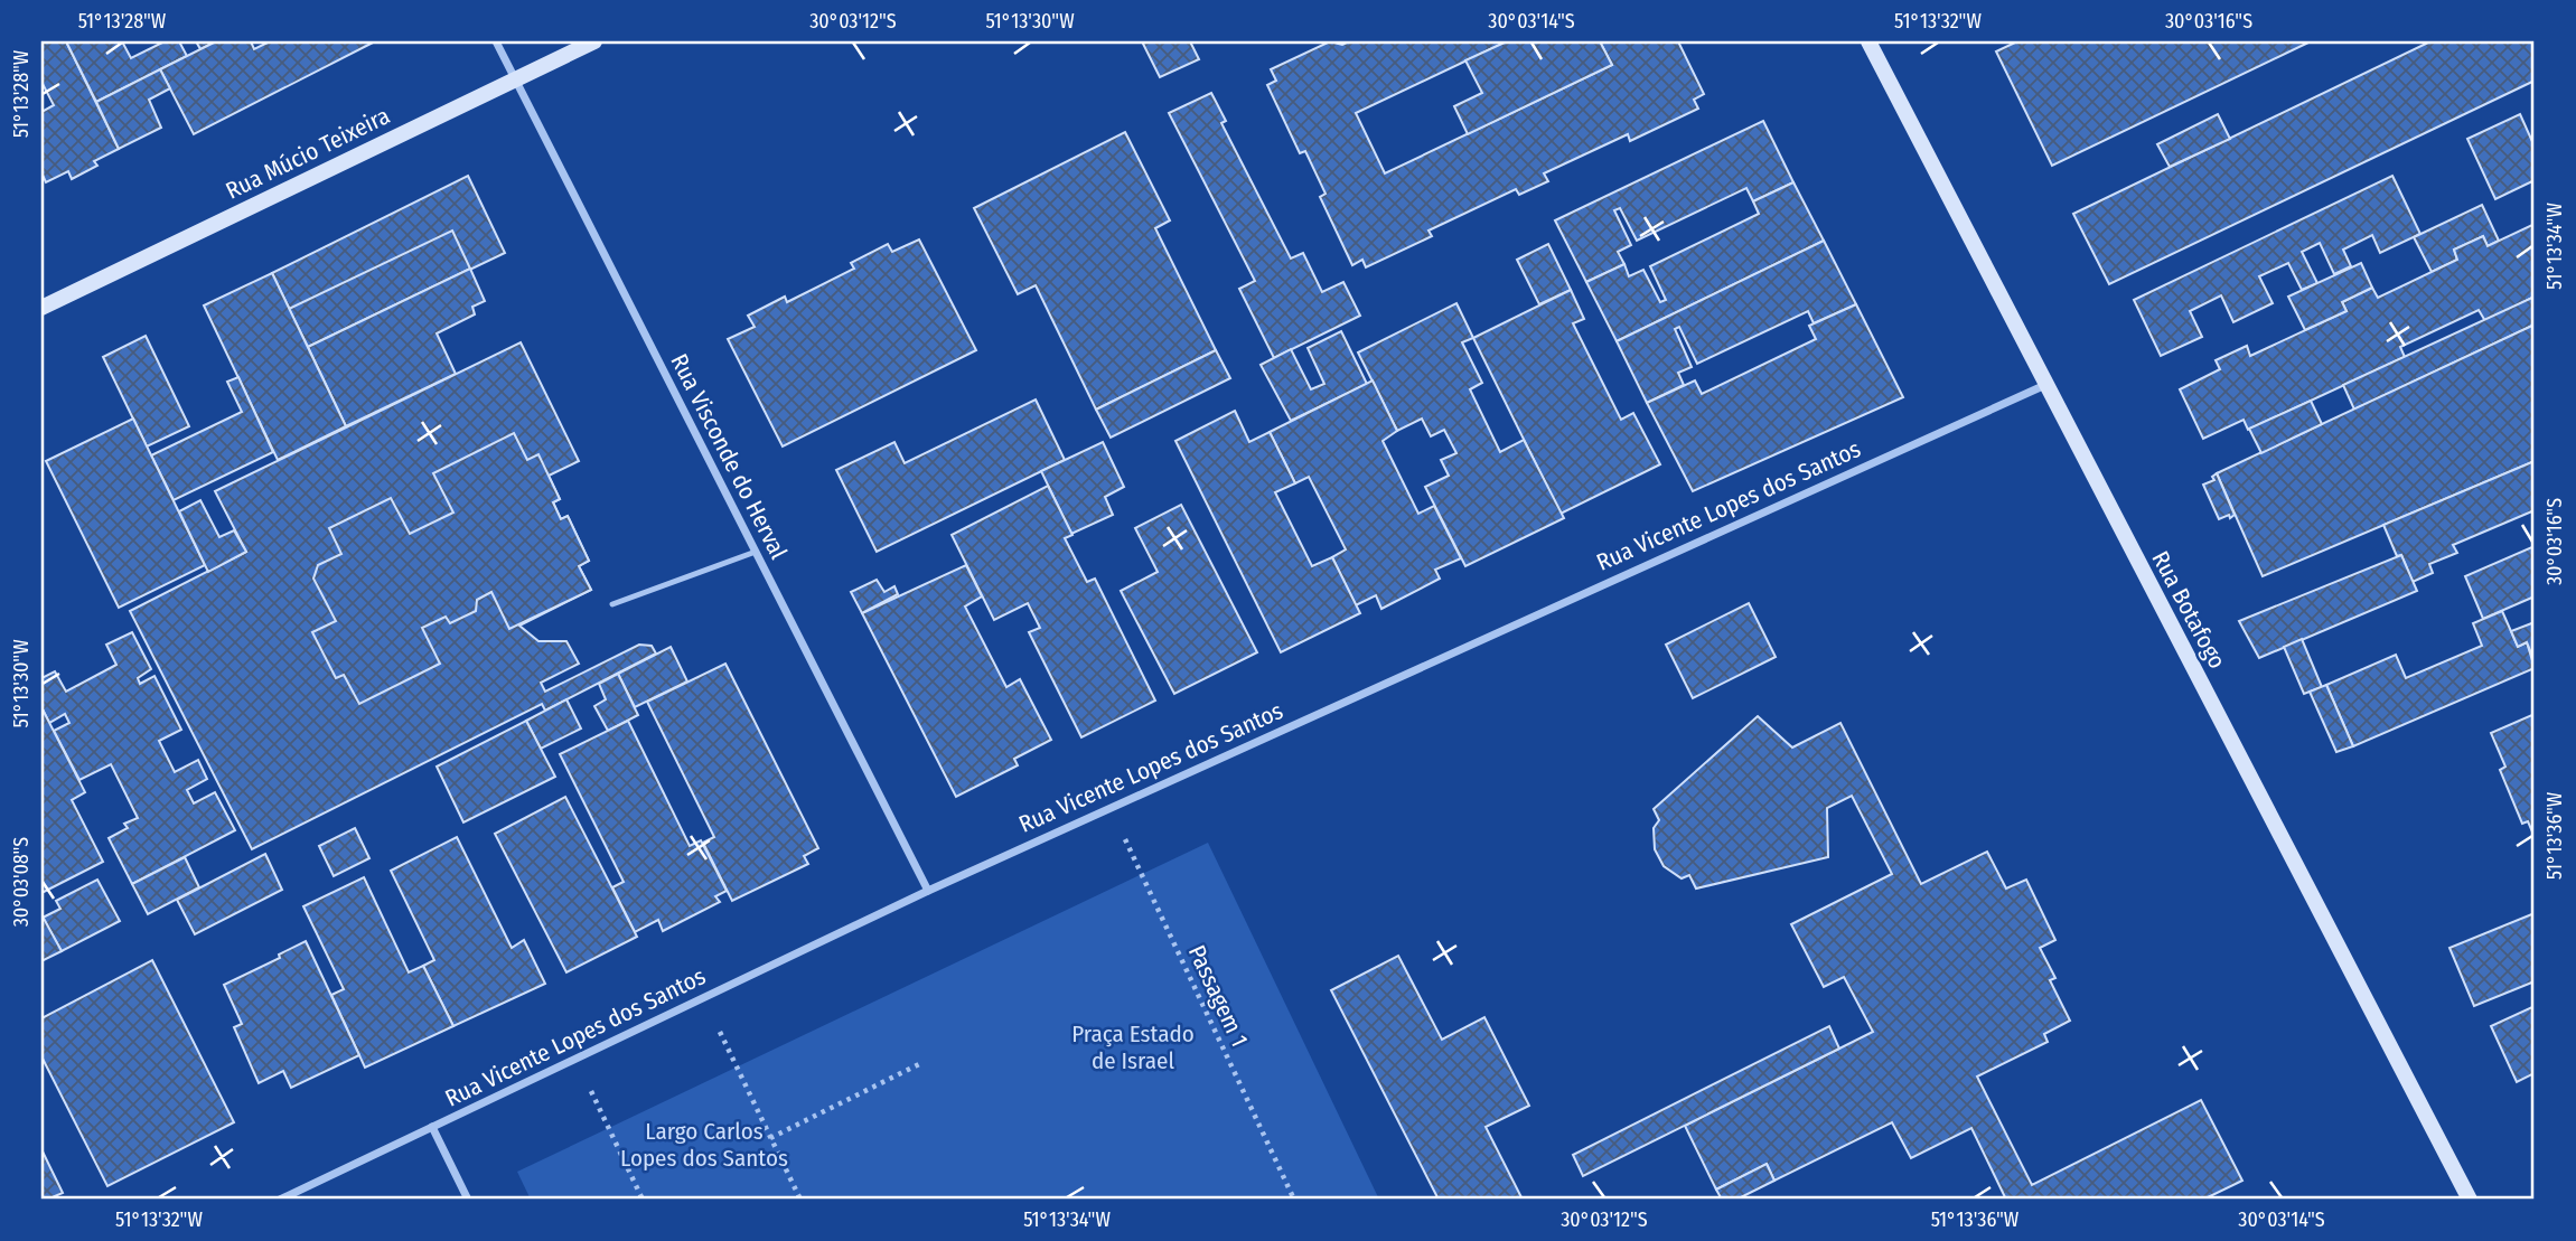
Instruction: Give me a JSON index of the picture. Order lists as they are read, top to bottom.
{
  "streets": {
    "street": [
      "Rua Múcio Teixeira",
      "Rua Visconde do Herval",
      "Rua Vicente Lopes dos Santos",
      "Rua Botafogo"
    ],
    "path": ["Passagem 1"]
  },
  "crossings": [
    ["Rua Múcio Teixeira", "Rua Visconde do Herval"],
    ["Rua Visconde do Herval", "Rua Vicente Lopes dos Santos"],
    ["Rua Vicente Lopes dos Santos", "Rua Botafogo"],
    ["Rua Vicente Lopes dos Santos", "Passagem 1"]
  ],
  "parks": ["Praça Estado de Israel", "Largo Carlos Lopes dos Santos"],
  "coordinates": [
    "51°13'28\"W",
    "30°03'12\"S",
    "51°13'30\"W",
    "30°03'14\"S",
    "51°13'32\"W",
    "30°03'16\"S",
    "51°13'34\"W",
    "51°13'36\"W",
    "30°03'08\"S"
  ]
}
